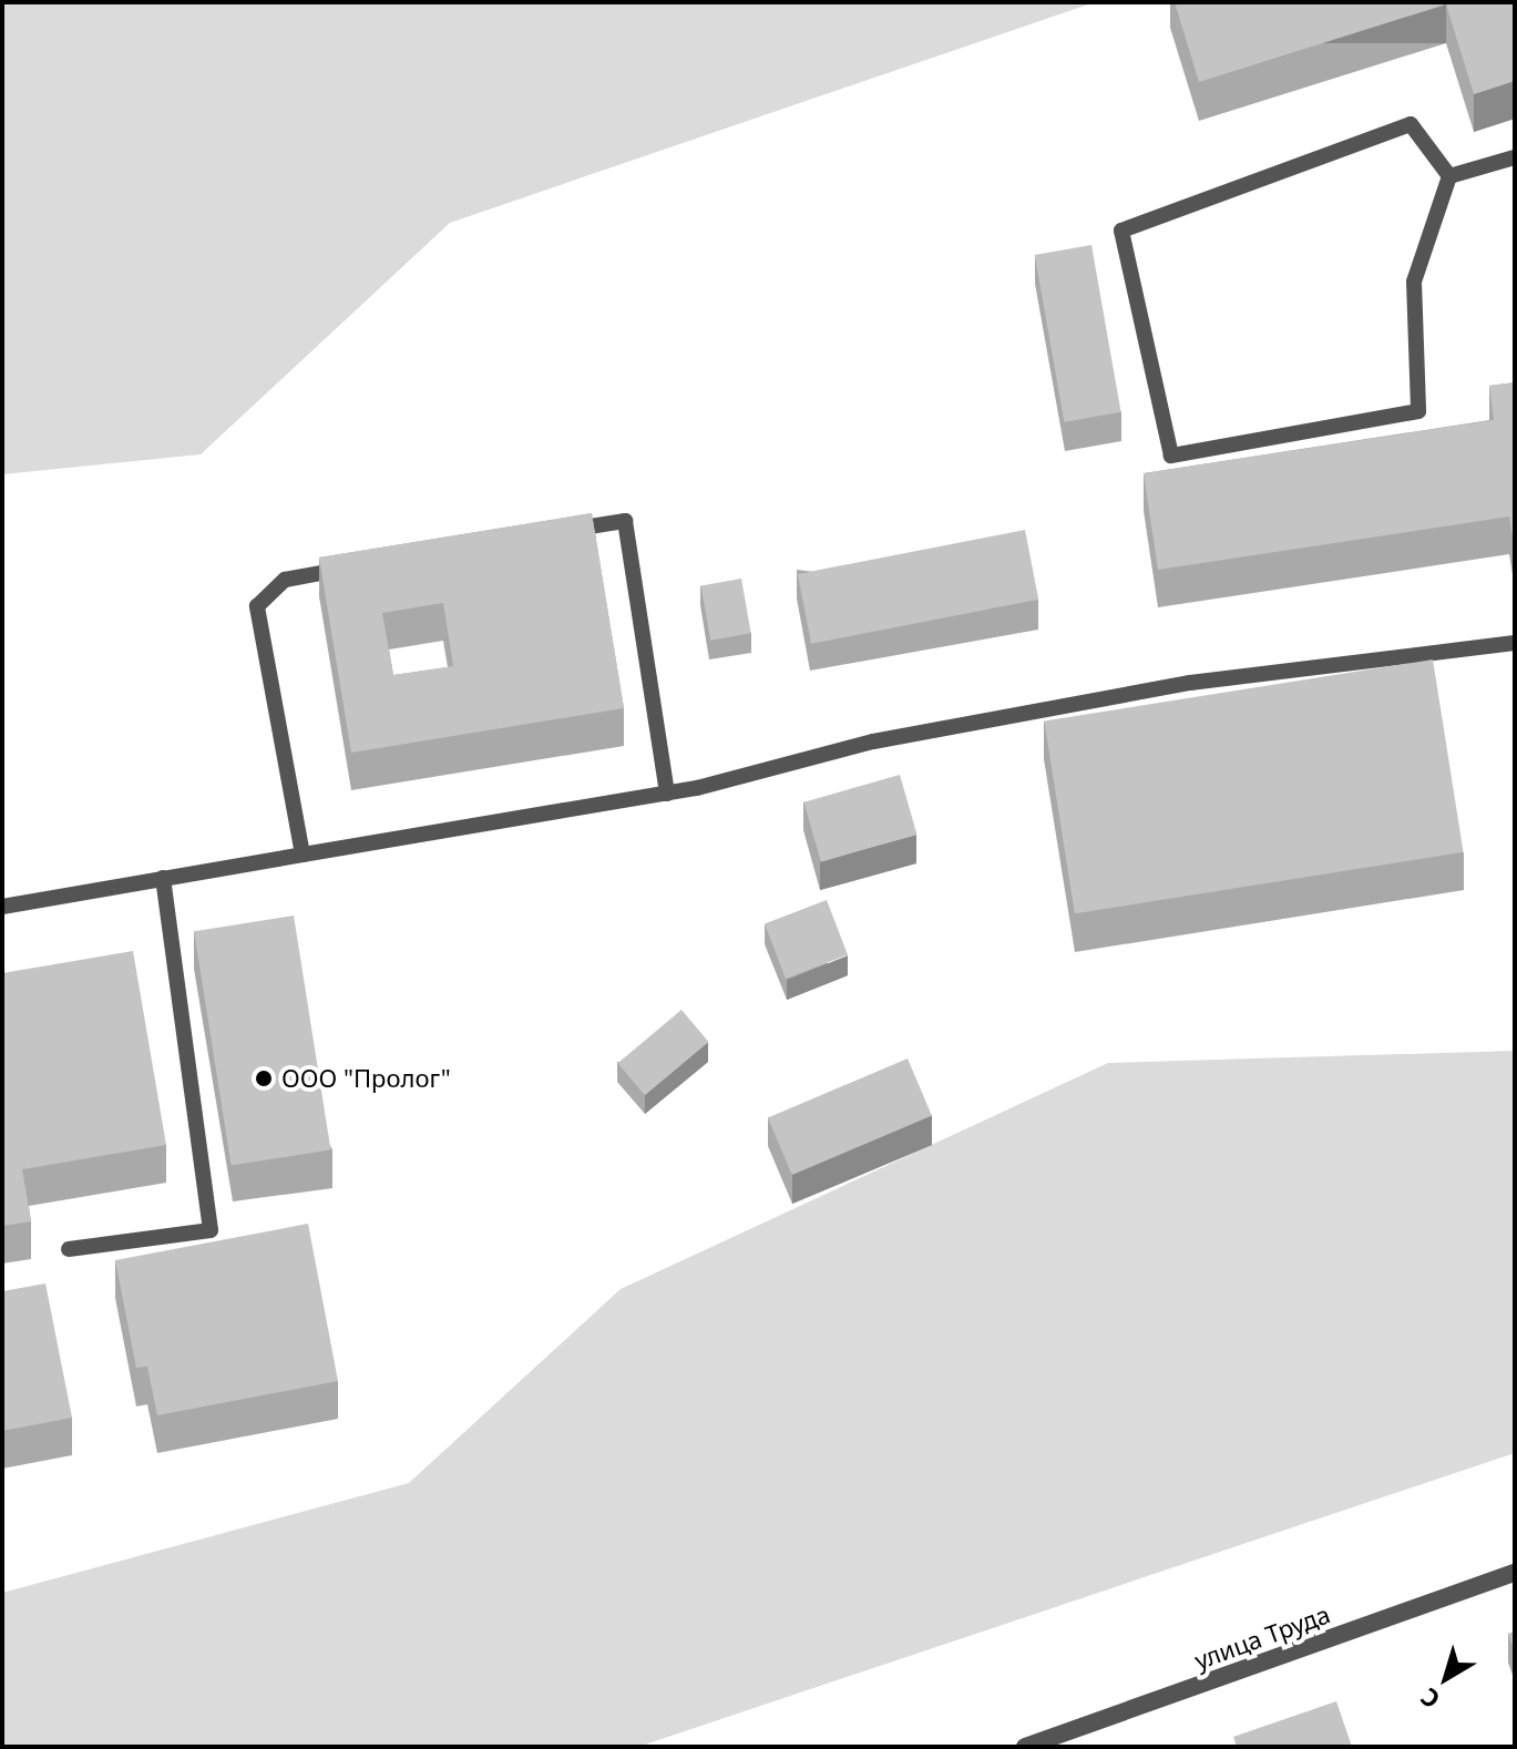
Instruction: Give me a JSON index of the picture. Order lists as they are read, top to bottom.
{
  "streets": {
    "street": ["улица Труда"]
  },
  "places": ["ООО \"Пролог\""],
  "north": "bottom left"
}
